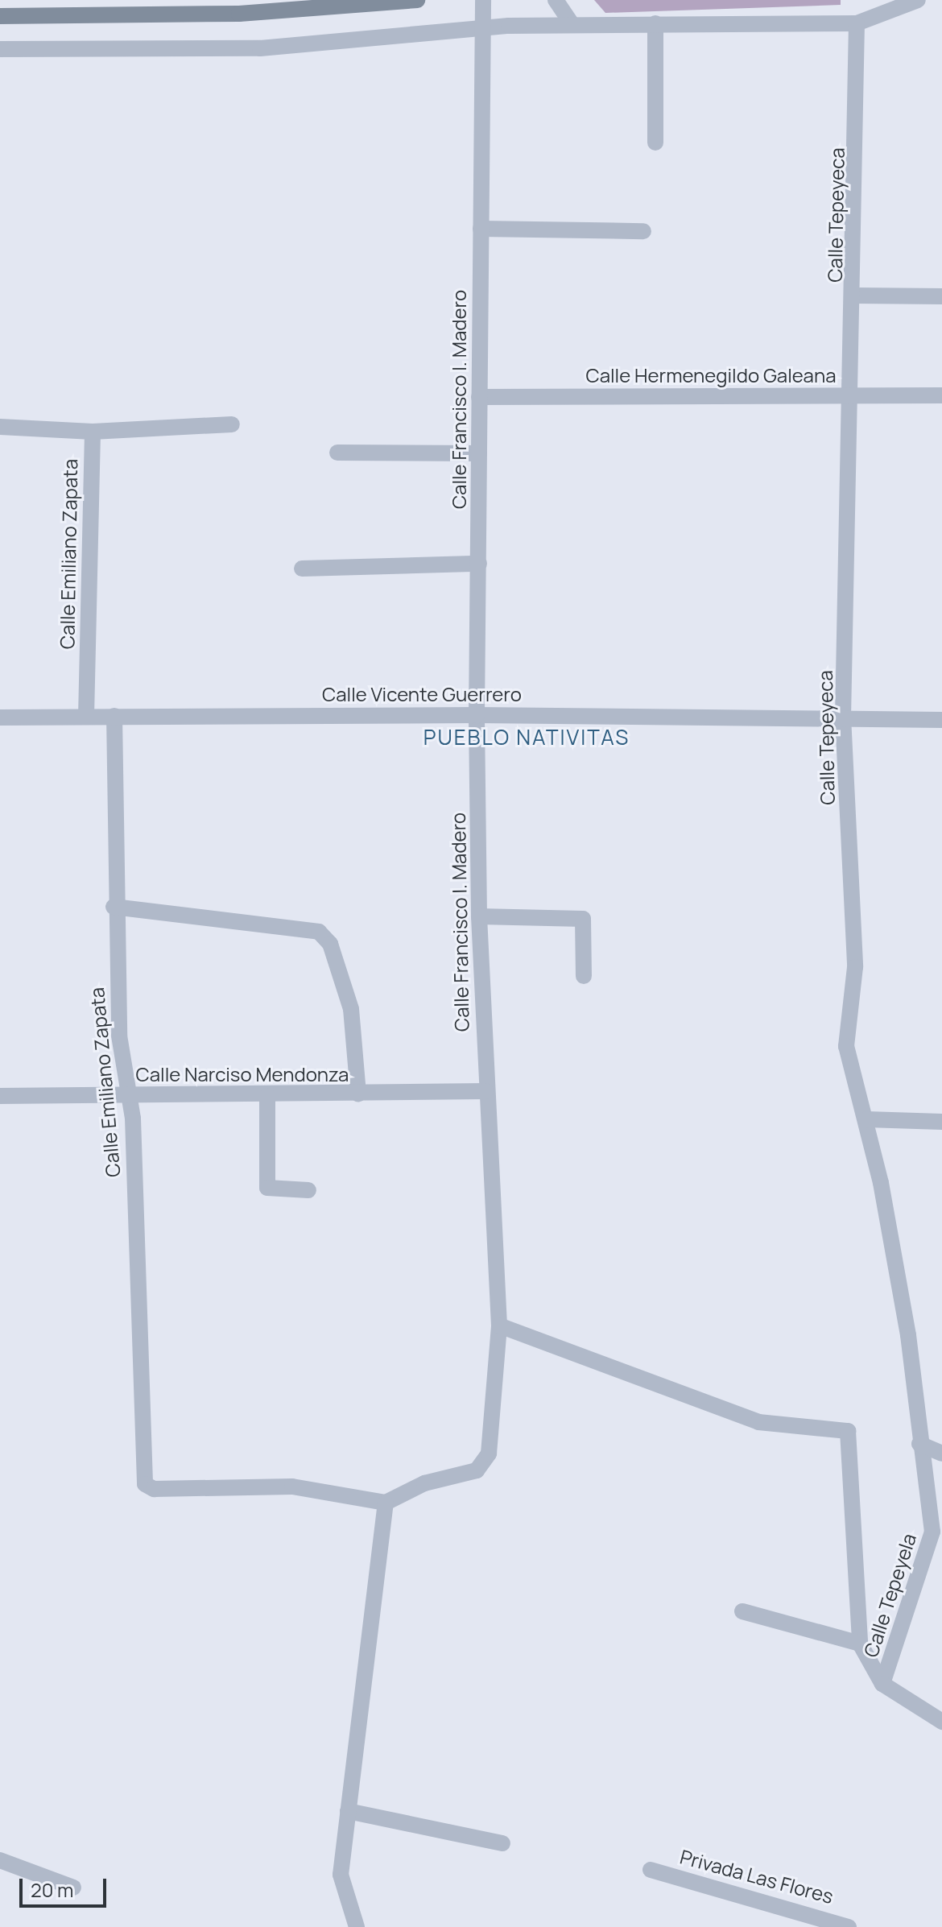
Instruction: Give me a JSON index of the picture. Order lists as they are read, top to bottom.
{
  "streets": {
    "street": [
      "Calle Tepeyeca",
      "Calle Hermenegildo Galeana",
      "Calle Francisco I. Madero",
      "Calle Emiliano Zapata",
      "Calle Vicente Guerrero",
      "Calle Narciso Mendonza",
      "Calle Tepeyela",
      "Privada Las Flores"
    ]
  },
  "crossings": [
    ["Calle Tepeyeca", "Calle Hermenegildo Galeana"],
    ["Calle Tepeyeca", "Calle Vicente Guerrero"],
    ["Calle Tepeyeca", "Calle Tepeyela"],
    ["Calle Hermenegildo Galeana", "Calle Francisco I. Madero"],
    ["Calle Francisco I. Madero", "Calle Emiliano Zapata"],
    ["Calle Francisco I. Madero", "Calle Vicente Guerrero"],
    ["Calle Francisco I. Madero", "Calle Narciso Mendonza"],
    ["Calle Emiliano Zapata", "Calle Vicente Guerrero"],
    ["Calle Emiliano Zapata", "Calle Narciso Mendonza"]
  ],
  "districts": ["PUEBLO NATIVITAS"],
  "scale_bar": "20 m"
}
